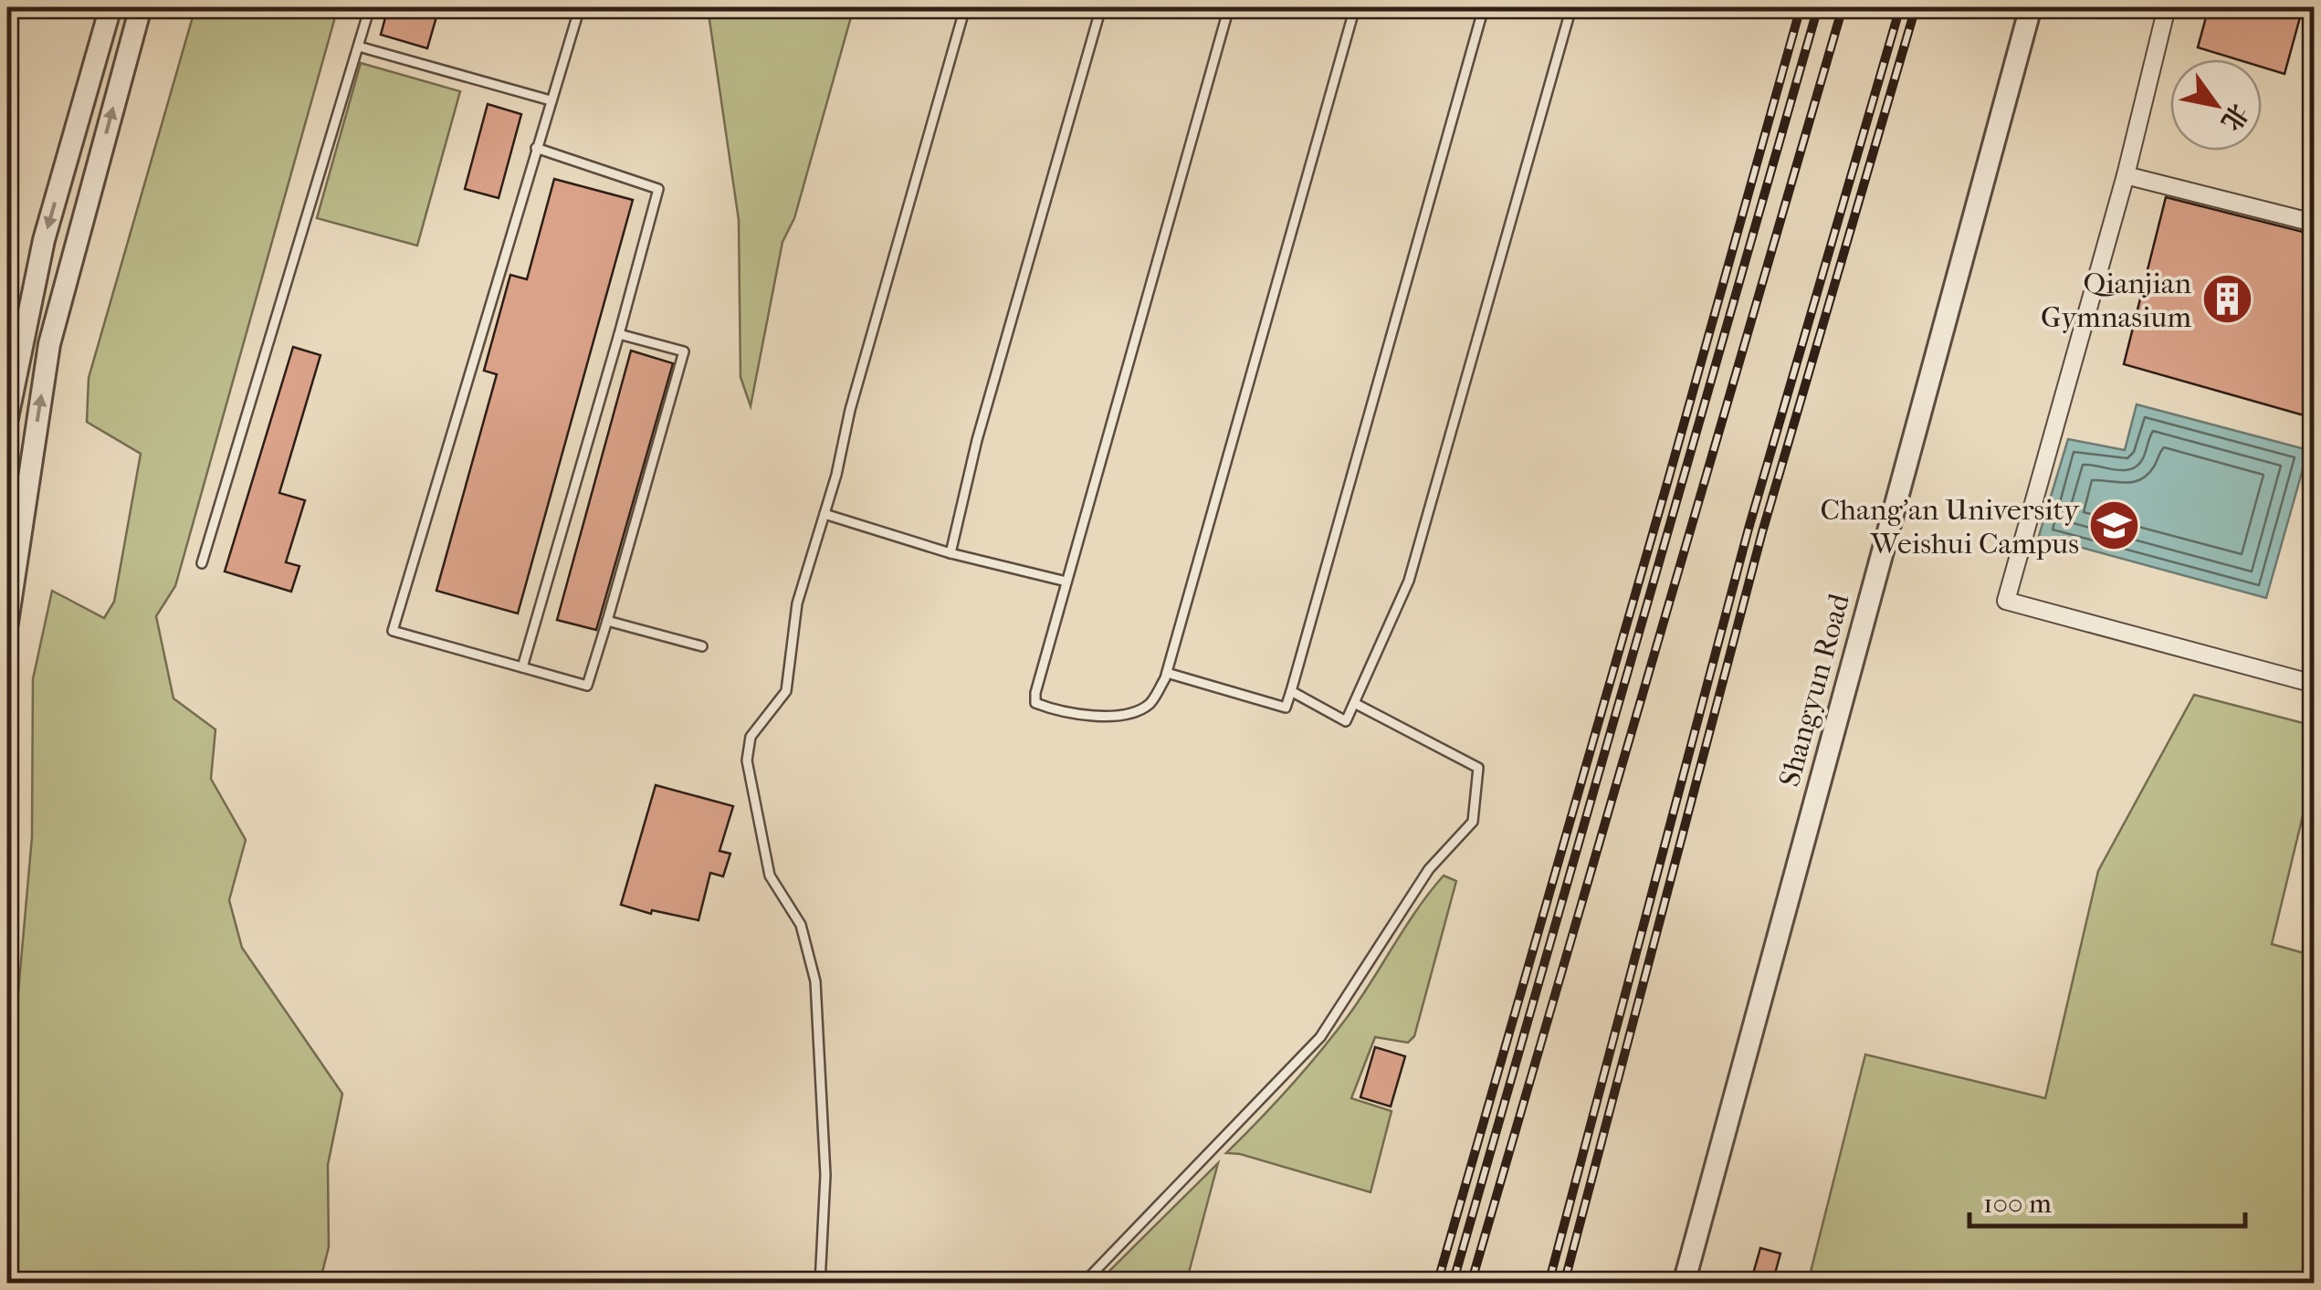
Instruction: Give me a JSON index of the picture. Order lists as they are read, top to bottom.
{
  "streets": {
    "street": ["Shangyun Road"]
  },
  "places": {
    "building": ["Qianjian Gymnasium"],
    "school or university": ["Chang'an University Weishui Campus"]
  },
  "scale_bar": "100 m",
  "north": "bottom right"
}
